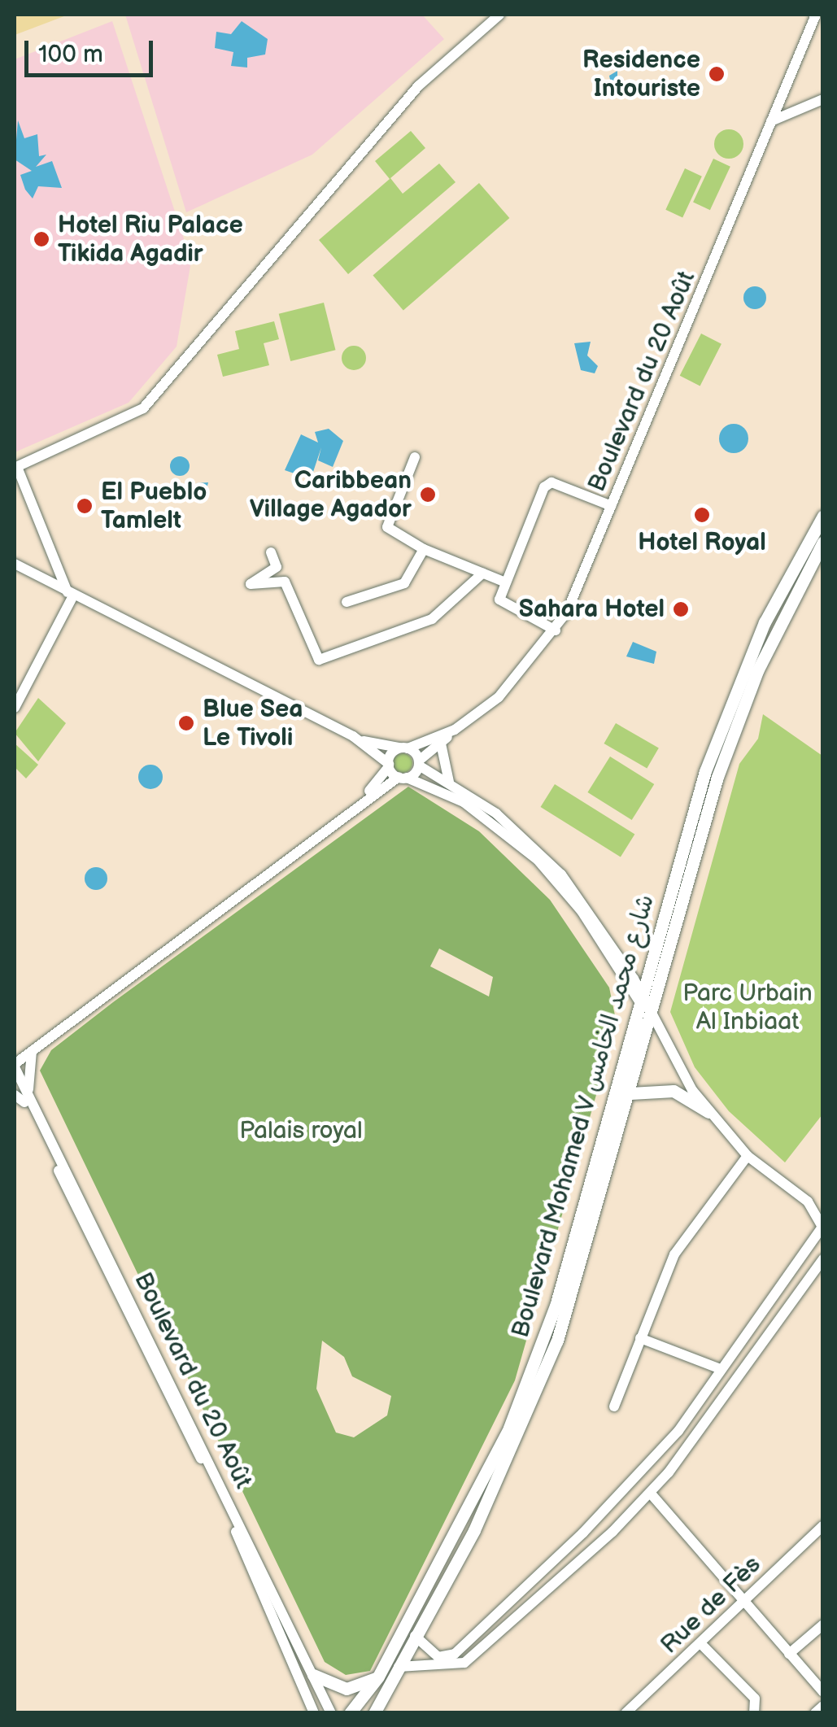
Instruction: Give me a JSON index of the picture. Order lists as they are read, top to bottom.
{
  "streets": {
    "main road": ["Boulevard Mohamed V شارع محمد الخامس"],
    "street": ["Boulevard du 20 Août", "Rue de Fès"]
  },
  "parks": ["Parc Urbain Al Inbiaat", "Palais royal"],
  "places": [
    "Residence Intouriste",
    "Hotel Riu Palace Tikida Agadir",
    "Caribbean Village Agador",
    "El Pueblo Tamlelt",
    "Hotel Royal",
    "Sahara Hotel",
    "Blue Sea Le Tivoli"
  ],
  "scale_bar": "100 m"
}
